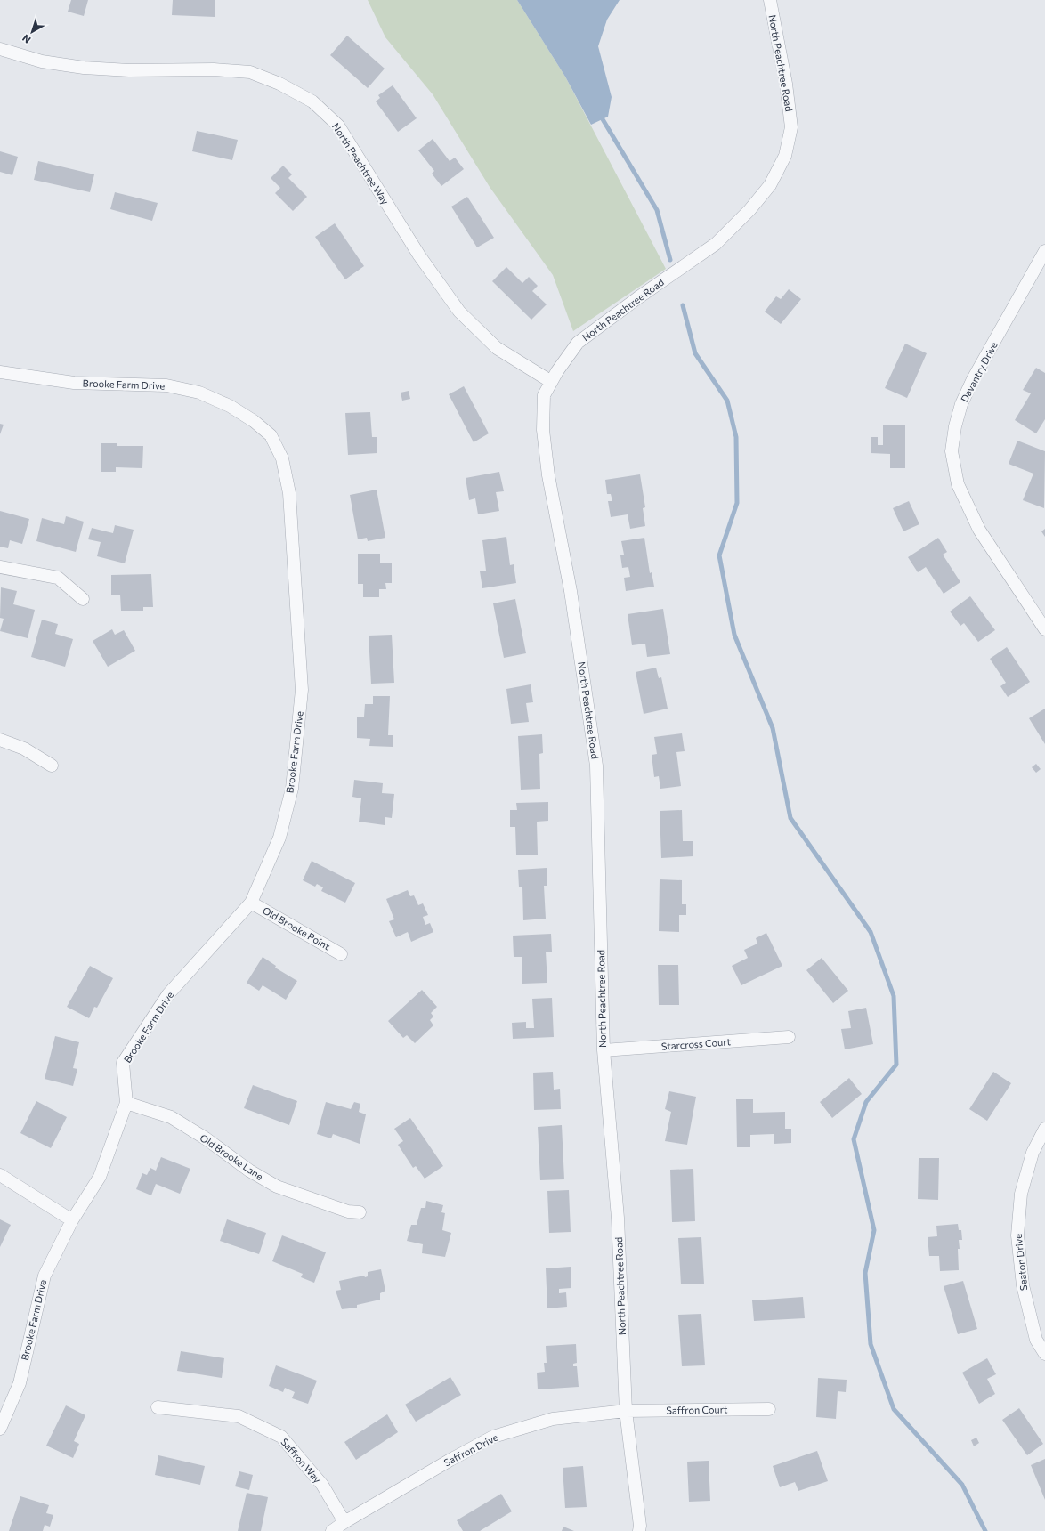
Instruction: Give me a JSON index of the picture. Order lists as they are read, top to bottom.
{
  "streets": {
    "street": [
      "North Peachtree Road",
      "North Peachtree Way",
      "Davantry Drive",
      "Brooke Farm Drive",
      "Old Brooke Point",
      "Starcross Court",
      "Old Brooke Lane",
      "Seaton Drive",
      "Saffron Court",
      "Saffron Drive",
      "Saffron Way"
    ]
  },
  "crossings": [
    ["North Peachtree Road", "North Peachtree Way"],
    ["North Peachtree Road", "Starcross Court"],
    ["North Peachtree Road", "Saffron Court"],
    ["North Peachtree Road", "Saffron Drive"],
    ["Brooke Farm Drive", "Old Brooke Point"],
    ["Brooke Farm Drive", "Old Brooke Lane"],
    ["Saffron Court", "Saffron Drive"],
    ["Saffron Drive", "Saffron Way"]
  ],
  "north": "bottom left"
}
